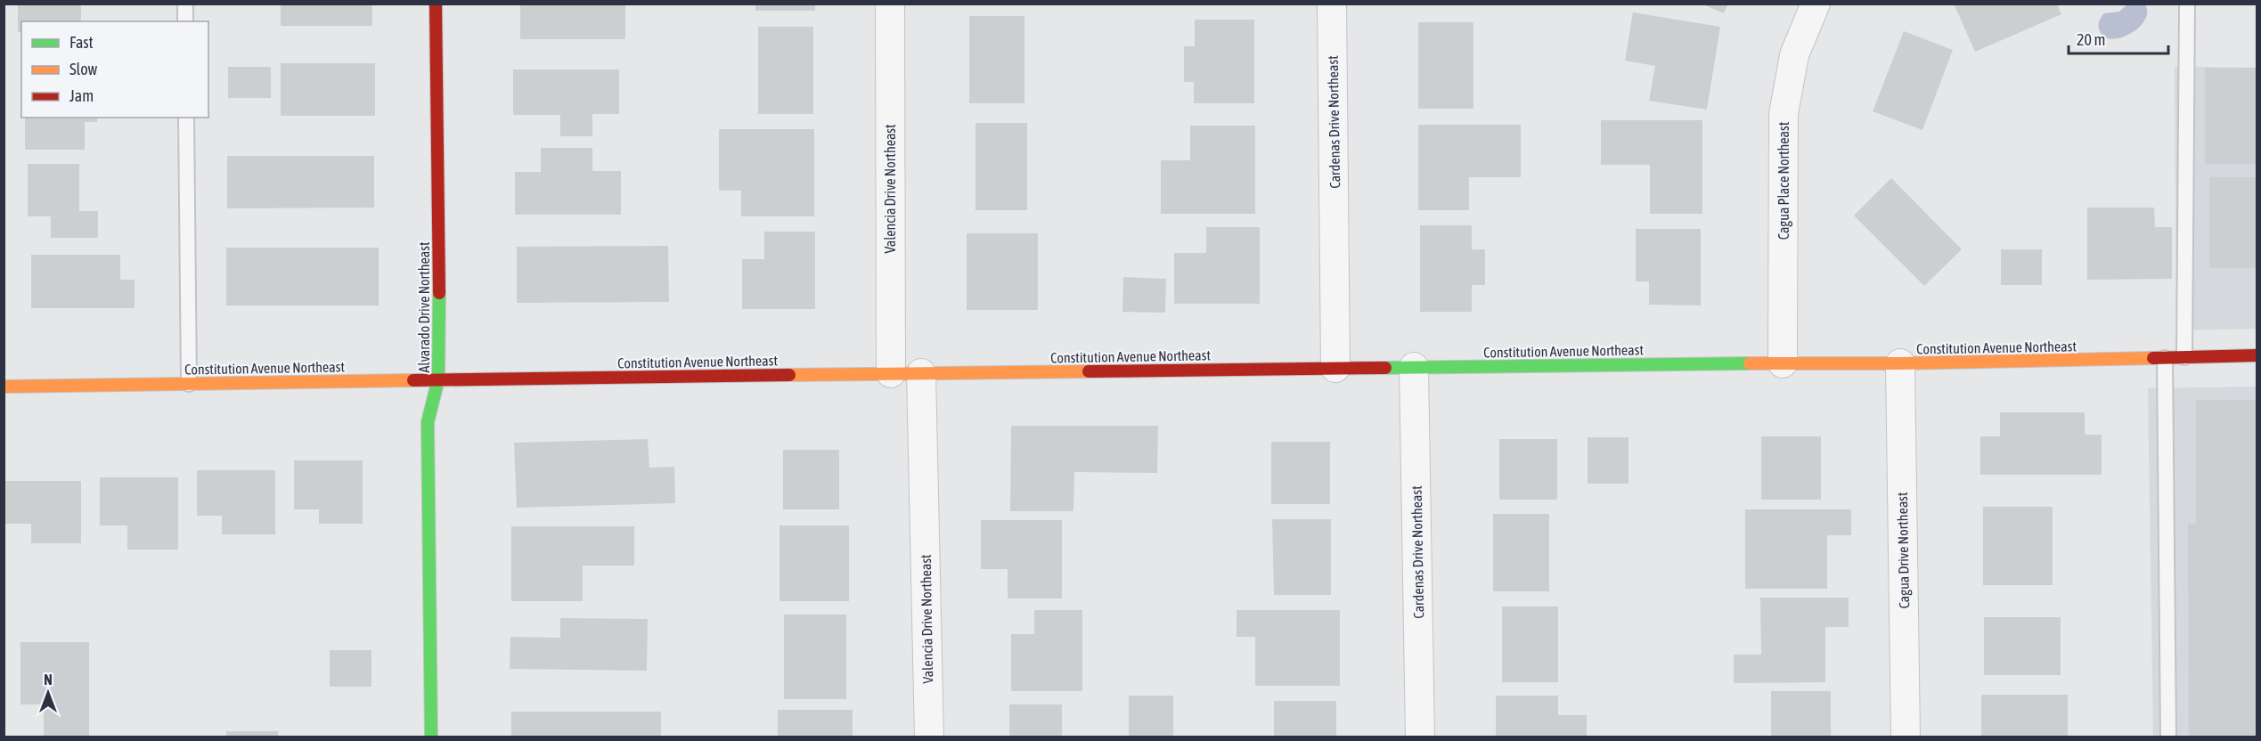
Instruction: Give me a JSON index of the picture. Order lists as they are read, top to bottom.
{
  "streets": {
    "street": [
      "Cardenas Drive Northeast",
      "Cagua Place Northeast",
      "Valencia Drive Northeast",
      "Alvarado Drive Northeast",
      "Constitution Avenue Northeast",
      "Cagua Drive Northeast"
    ]
  },
  "crossings": [
    ["Cardenas Drive Northeast", "Constitution Avenue Northeast"],
    ["Cagua Place Northeast", "Constitution Avenue Northeast"],
    ["Valencia Drive Northeast", "Constitution Avenue Northeast"],
    ["Alvarado Drive Northeast", "Constitution Avenue Northeast"],
    ["Constitution Avenue Northeast", "Cagua Drive Northeast"]
  ],
  "legend": ["Fast", "Slow", "Jam"],
  "scale_bar": "20 m",
  "north": "top"
}
